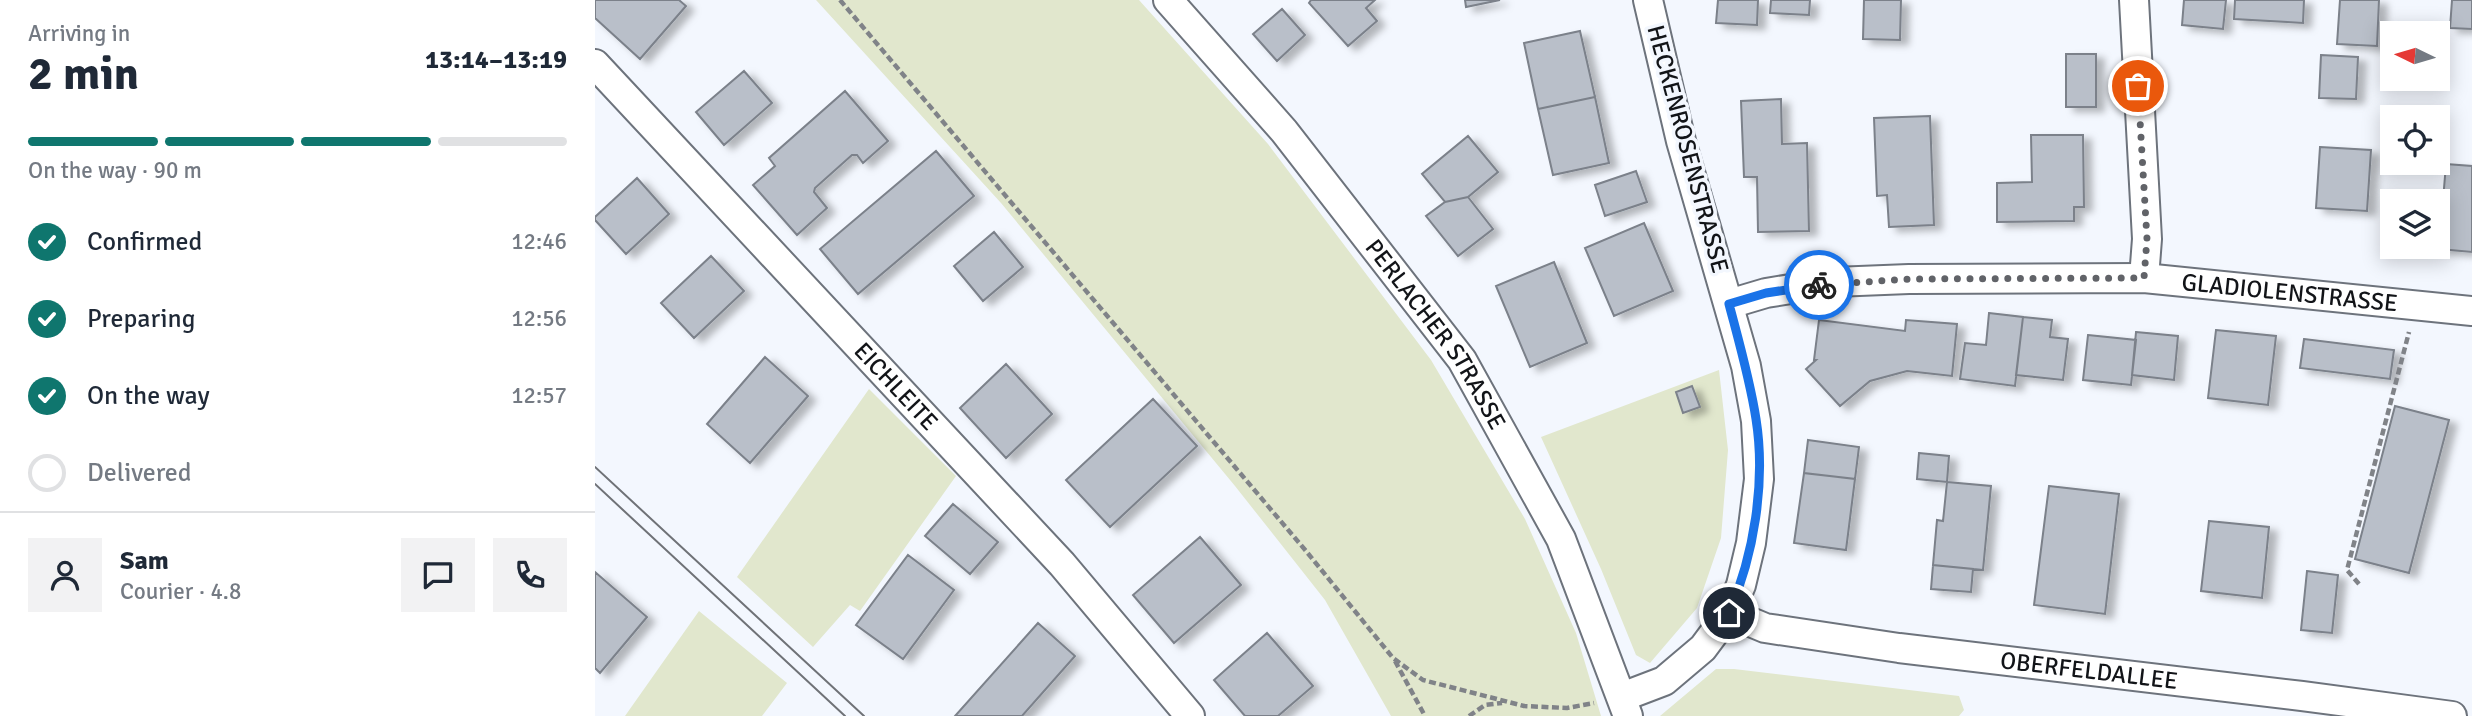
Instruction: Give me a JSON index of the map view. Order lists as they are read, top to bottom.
{
  "streets": {
    "street": [
      "HECKENROSENSTRASSE",
      "GLADIOLENSTRASSE",
      "PERLACHER STRASSE",
      "EICHLEITE",
      "OBERFELDALLEE"
    ]
  },
  "crossings": [
    ["HECKENROSENSTRASSE", "GLADIOLENSTRASSE"],
    ["HECKENROSENSTRASSE", "PERLACHER STRASSE"],
    ["HECKENROSENSTRASSE", "OBERFELDALLEE"]
  ],
  "north": "left",
  "page": {
    "heading": ["2 min", "Arriving in", "13:14–13:19"],
    "panel": ["Sam", "Courier · 4.8"],
    "bar": "On the way · 90 m",
    "list": [
      ["Confirmed", "12:46"],
      ["Preparing", "12:56"],
      ["On the way", "12:57"],
      "Delivered"
    ]
  }
}
